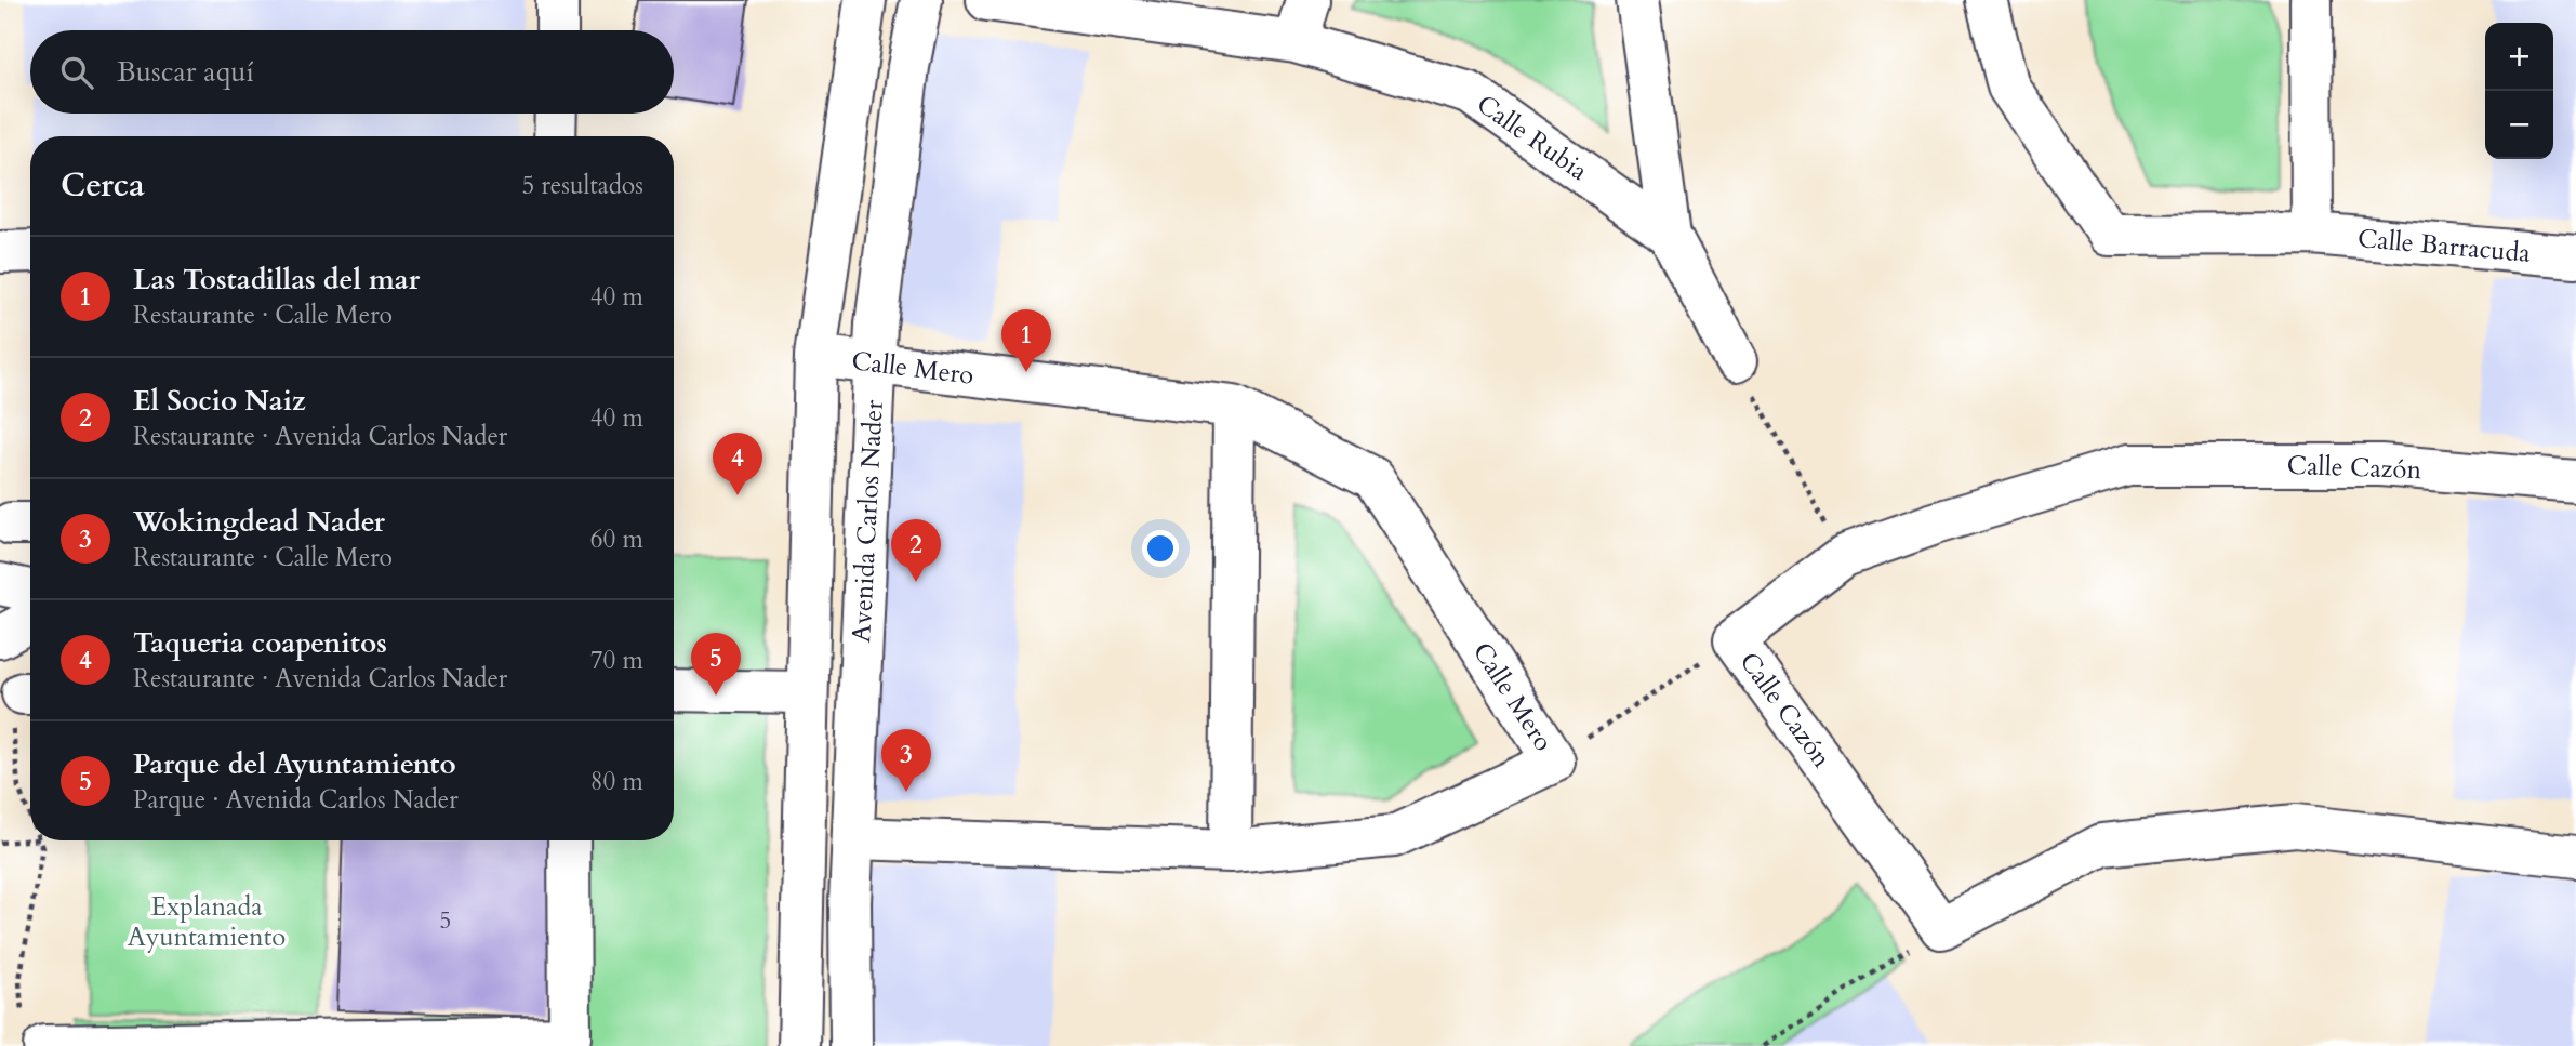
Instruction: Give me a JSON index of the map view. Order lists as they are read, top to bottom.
{
  "streets": {
    "street": [
      "Calle Rubia",
      "Calle Barracuda",
      "Calle Mero",
      "Calle Cazón",
      "Avenida Carlos Nader"
    ]
  },
  "crossings": [
    ["Calle Mero", "Avenida Carlos Nader"]
  ],
  "parks": ["Explanada Ayuntamiento"],
  "house_numbers": ["5"],
  "page": {
    "map_buttons": ["+", "−"],
    "search": "Buscar aquí",
    "heading": ["Cerca", "5 resultados"],
    "list": [
      {
        "mark": "1",
        "name": "Las Tostadillas del mar",
        "note": "Restaurante · Calle Mero",
        "value": "40 m"
      },
      {
        "mark": "2",
        "name": "El Socio Naiz",
        "note": "Restaurante · Avenida Carlos Nader",
        "value": "40 m"
      },
      {
        "mark": "3",
        "name": "Wokingdead Nader",
        "note": "Restaurante · Calle Mero",
        "value": "60 m"
      },
      {
        "mark": "4",
        "name": "Taqueria coapenitos",
        "note": "Restaurante · Avenida Carlos Nader",
        "value": "70 m"
      },
      {
        "mark": "5",
        "name": "Parque del Ayuntamiento",
        "note": "Parque · Avenida Carlos Nader",
        "value": "80 m"
      }
    ],
    "pins": [
      "1",
      "4",
      "2",
      "5",
      "3"
    ]
  }
}
